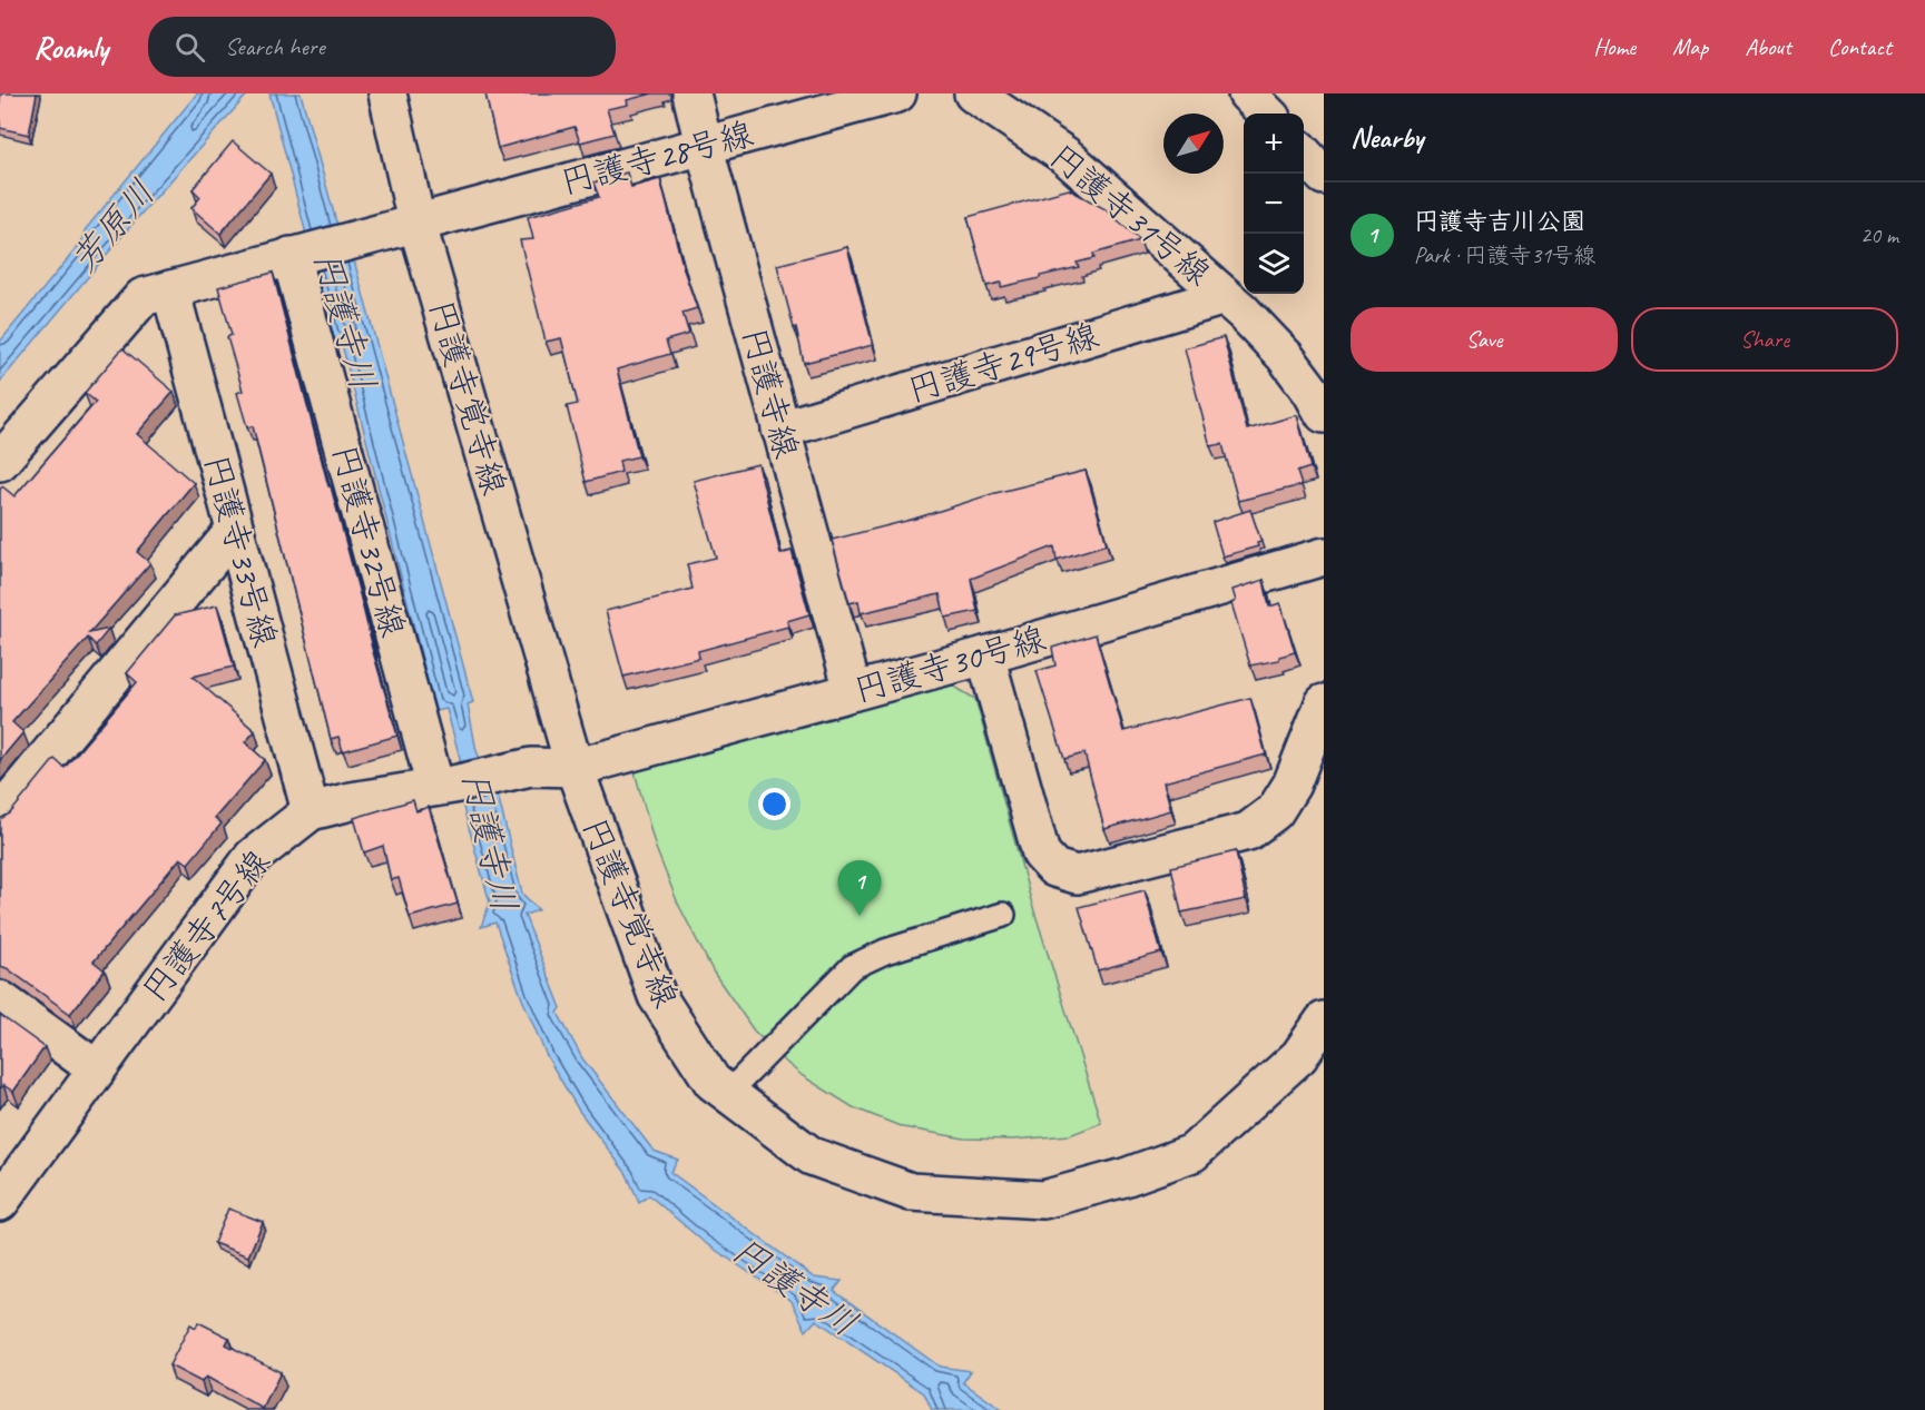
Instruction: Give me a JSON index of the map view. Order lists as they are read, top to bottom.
{
  "streets": {
    "street": [
      "円護寺28号線",
      "円護寺31号線",
      "円護寺29号線",
      "円護寺線",
      "円護寺覚寺線",
      "円護寺32号線",
      "円護寺33号線",
      "円護寺30号線",
      "円護寺7号線"
    ]
  },
  "crossings": [
    ["円護寺28号線", "円護寺線"],
    ["円護寺28号線", "円護寺覚寺線"],
    ["円護寺28号線", "円護寺32号線"],
    ["円護寺28号線", "円護寺33号線"],
    ["円護寺31号線", "円護寺29号線"],
    ["円護寺29号線", "円護寺線"],
    ["円護寺線", "円護寺30号線"],
    ["円護寺覚寺線", "円護寺30号線"],
    ["円護寺覚寺線", "円護寺7号線"],
    ["円護寺32号線", "円護寺7号線"],
    ["円護寺33号線", "円護寺7号線"],
    ["円護寺30号線", "円護寺7号線"]
  ],
  "water": ["芳原川", "円護寺川"],
  "north": "top right",
  "page": {
    "header": "Roamly",
    "search": "Search here",
    "nav": [
      "Home",
      "Map",
      "About",
      "Contact"
    ],
    "heading": "Nearby",
    "map_buttons": ["+", "−"],
    "list": [
      {
        "mark": "1",
        "name": "円護寺吉川公園",
        "note": "Park · 円護寺31号線",
        "value": "20 m"
      }
    ],
    "buttons": ["Save", "Share"],
    "pins": "1"
  }
}
